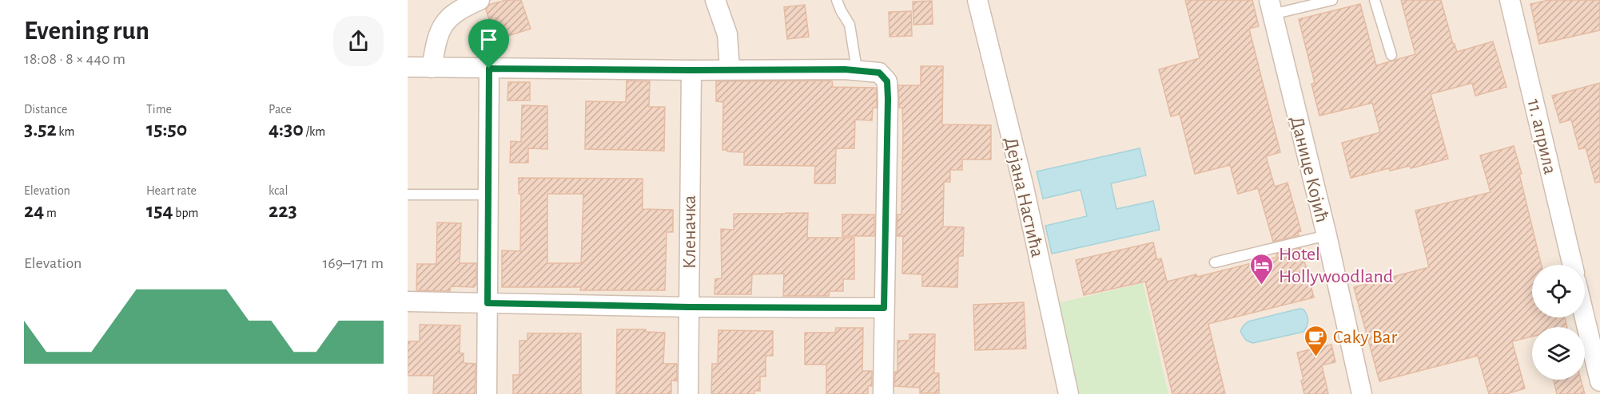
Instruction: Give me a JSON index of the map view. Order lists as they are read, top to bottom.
{
  "streets": {
    "street": [
      "11. априла",
      "Данице Којић",
      "Дејана Настића",
      "Кленачка"
    ]
  },
  "places": {
    "hotel": ["Hotel Hollywoodland"],
    "cafe": ["Caky Bar"]
  },
  "page": {
    "heading": ["Evening run", "18:08 · 8 × 440 m"],
    "stats": [
      ["Distance", "3.52 km"],
      ["Time", "15:50"],
      ["Pace", "4:30 /km"],
      ["Elevation", "24 m"],
      ["Heart rate", "154 bpm"],
      ["kcal", "223"]
    ],
    "chart": ["Elevation", "169–171 m"]
  }
}
